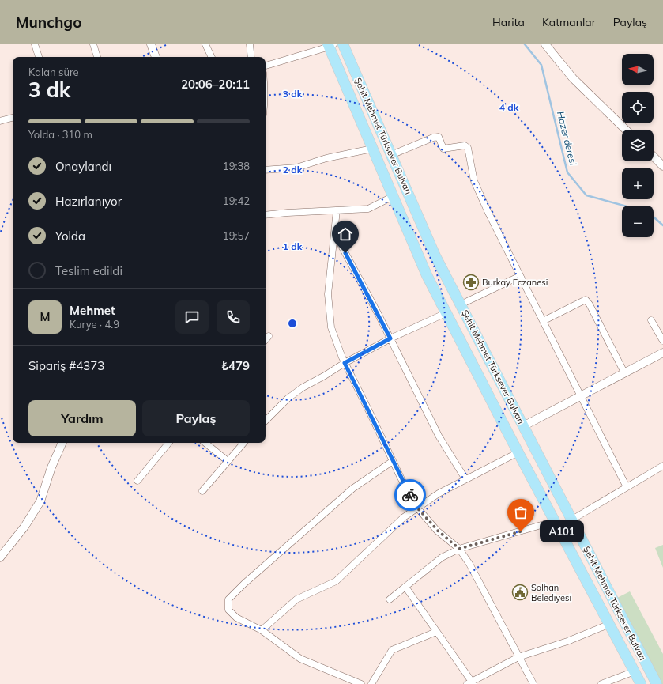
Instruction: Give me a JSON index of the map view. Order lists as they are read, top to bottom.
{
  "streets": {
    "highway": ["Şehit Mehmet Türksever Bulvarı"]
  },
  "water": ["Hazer deresi"],
  "places": {
    "pharmacy": ["Burkay Eczanesi"],
    "other": ["A101"],
    "public building": ["Solhan Belediyesi"]
  },
  "north": "left",
  "page": {
    "header": "Munchgo",
    "nav": ["Harita", "Katmanlar", "Paylaş"],
    "map_buttons": ["+", "−"],
    "heading": ["3 dk", "Kalan süre", "20:06–20:11"],
    "panel": [
      "Mehmet",
      "Kurye · 4.9",
      "Sipariş #4373",
      "₺479"
    ],
    "bar": "Yolda · 310 m",
    "list": [
      ["Onaylandı", "19:38"],
      ["Hazırlanıyor", "19:42"],
      ["Yolda", "19:57"],
      "Teslim edildi"
    ],
    "round": "M",
    "buttons": ["Yardım", "Paylaş"],
    "bubble": "A101"
  },
  "rings": [
    "3 dk",
    "4 dk",
    "2 dk",
    "1 dk"
  ]
}
